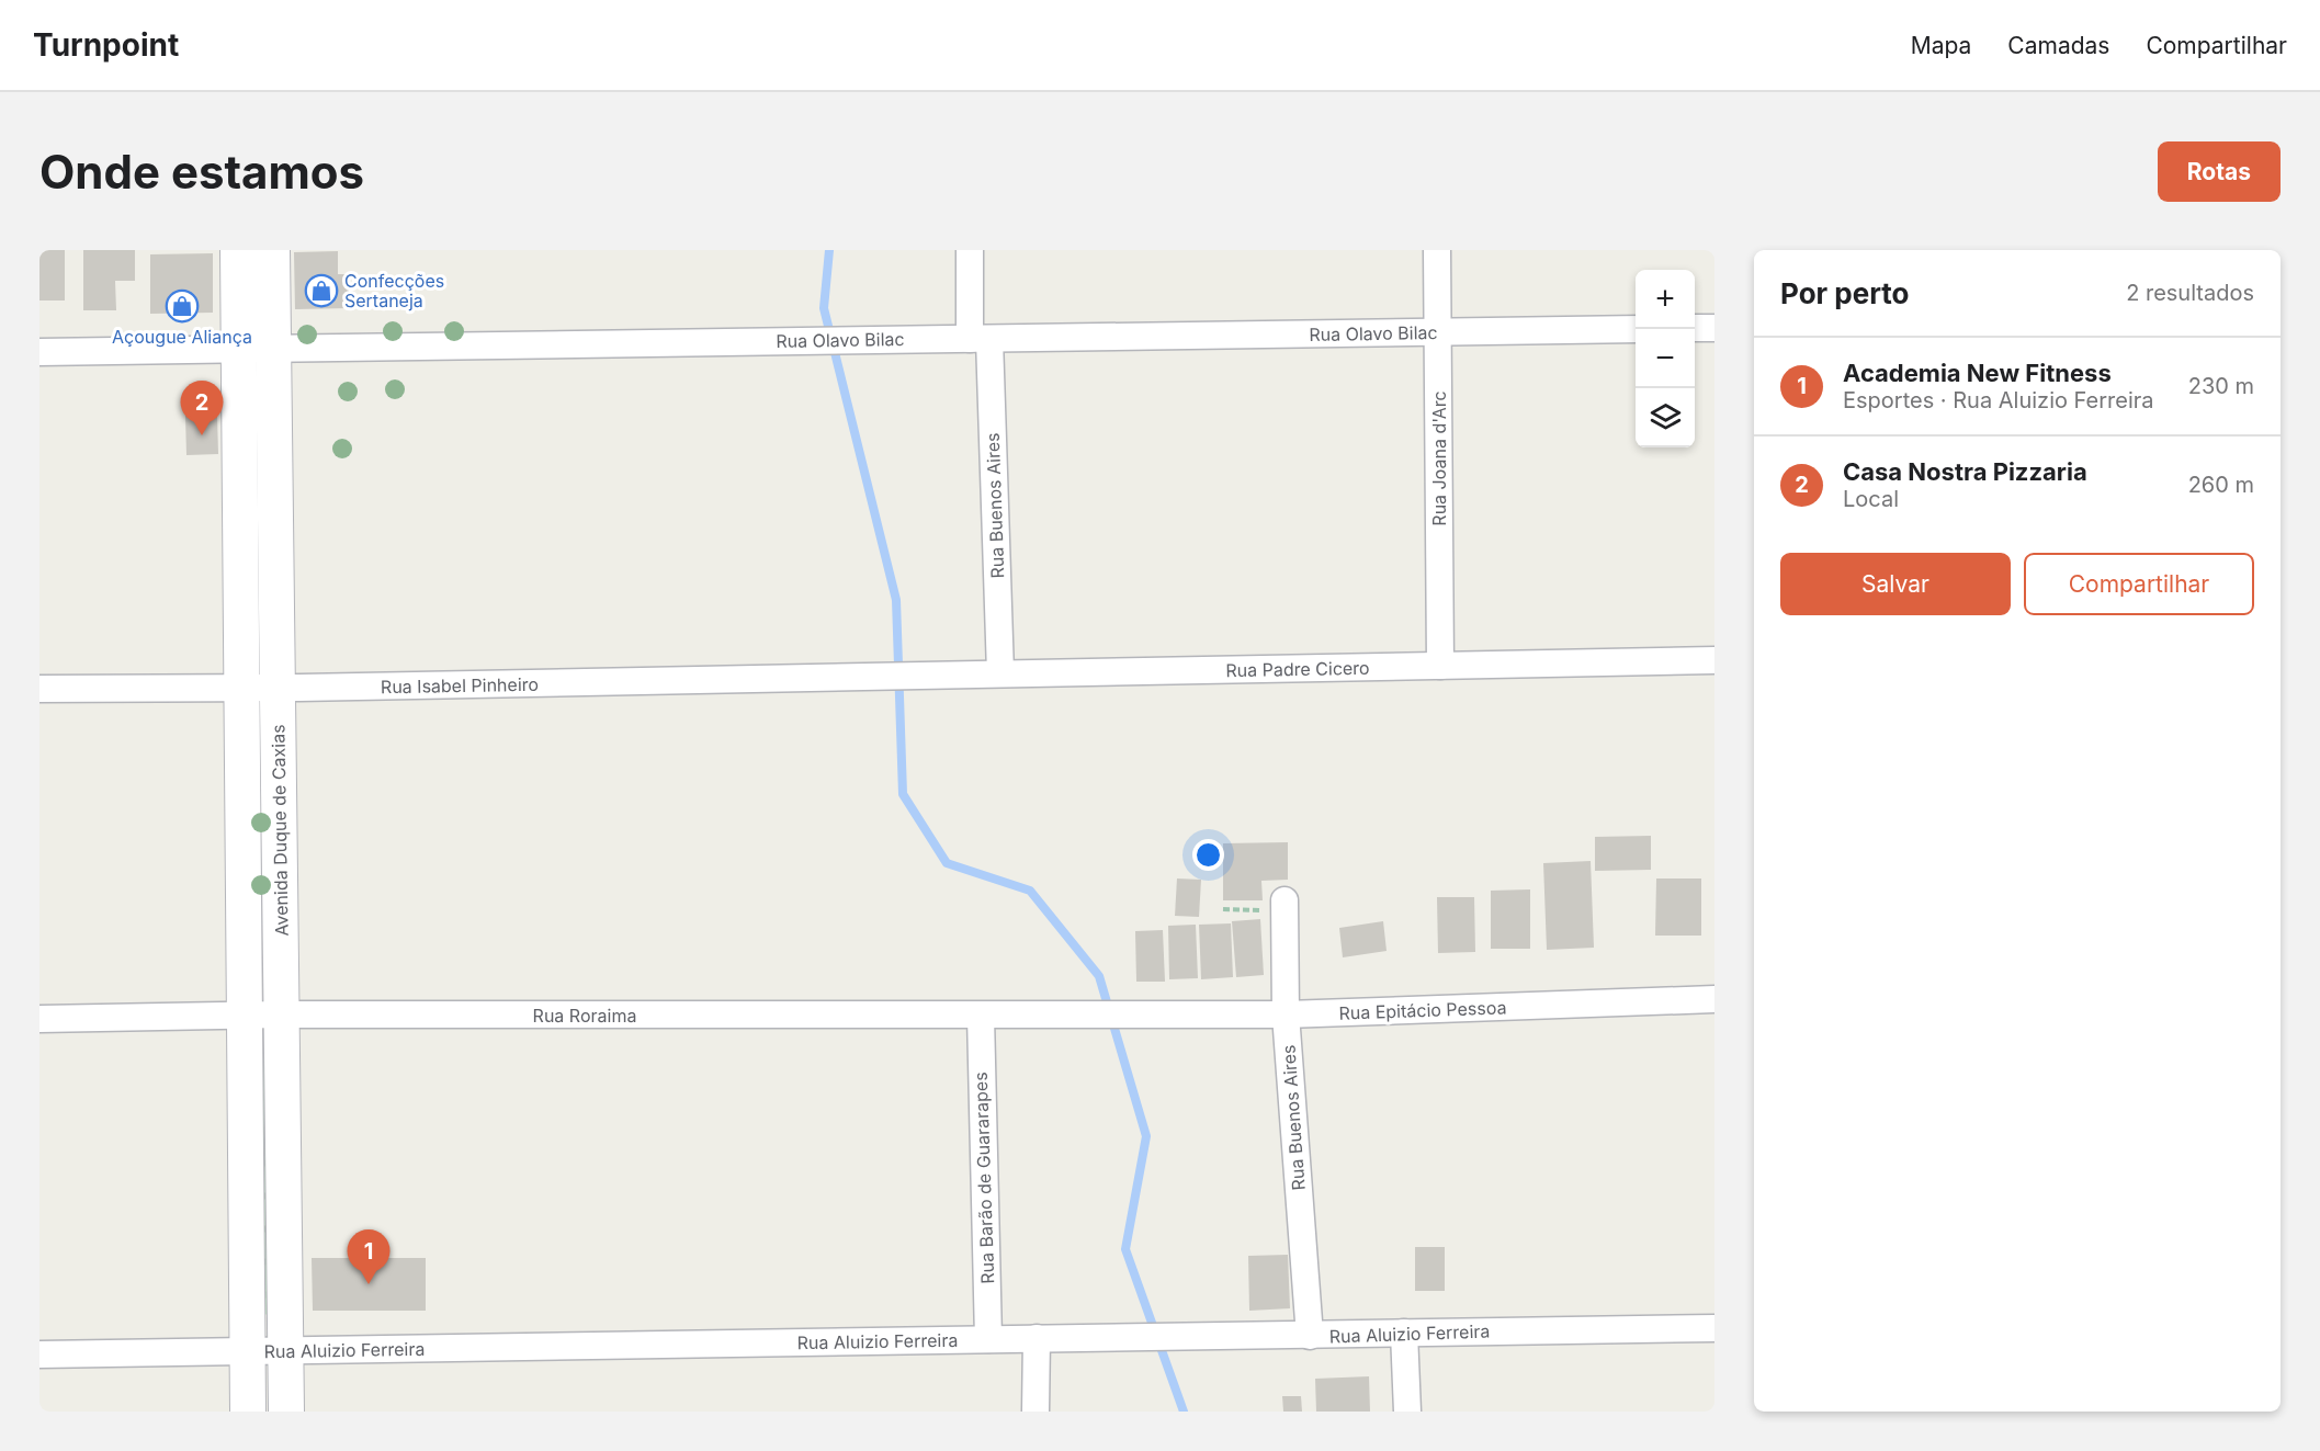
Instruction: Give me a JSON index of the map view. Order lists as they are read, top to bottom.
{
  "streets": {
    "street": [
      "Rua Olavo Bilac",
      "Rua Joana d'Arc",
      "Rua Buenos Aires",
      "Rua Padre Cicero",
      "Rua Isabel Pinheiro",
      "Avenida Duque de Caxias",
      "Rua Epitácio Pessoa",
      "Rua Roraima",
      "Rua Barão de Guararapes",
      "Rua Aluizio Ferreira"
    ]
  },
  "crossings": [
    ["Rua Olavo Bilac", "Rua Joana d'Arc"],
    ["Rua Olavo Bilac", "Rua Buenos Aires"],
    ["Rua Olavo Bilac", "Avenida Duque de Caxias"],
    ["Rua Joana d'Arc", "Rua Padre Cicero"],
    ["Rua Buenos Aires", "Rua Padre Cicero"],
    ["Rua Buenos Aires", "Rua Epitácio Pessoa"],
    ["Rua Buenos Aires", "Rua Aluizio Ferreira"],
    ["Rua Padre Cicero", "Rua Isabel Pinheiro"],
    ["Rua Isabel Pinheiro", "Avenida Duque de Caxias"],
    ["Avenida Duque de Caxias", "Rua Roraima"],
    ["Avenida Duque de Caxias", "Rua Aluizio Ferreira"],
    ["Rua Epitácio Pessoa", "Rua Roraima"],
    ["Rua Roraima", "Rua Barão de Guararapes"],
    ["Rua Barão de Guararapes", "Rua Aluizio Ferreira"]
  ],
  "places": {
    "shop": ["Confecções Sertaneja", "Açougue Aliança"]
  },
  "page": {
    "header": "Turnpoint",
    "nav": ["Mapa", "Camadas", "Compartilhar"],
    "buttons": [
      "Rotas",
      ["Salvar", "Compartilhar"]
    ],
    "title": "Onde estamos",
    "heading": ["Por perto", "2 resultados"],
    "map_buttons": ["+", "−"],
    "list": [
      {
        "mark": "1",
        "name": "Academia New Fitness",
        "note": "Esportes · Rua Aluizio Ferreira",
        "value": "230 m"
      },
      {
        "mark": "2",
        "name": "Casa Nostra Pizzaria",
        "note": "Local",
        "value": "260 m"
      }
    ],
    "pins": ["2", "1"]
  }
}
